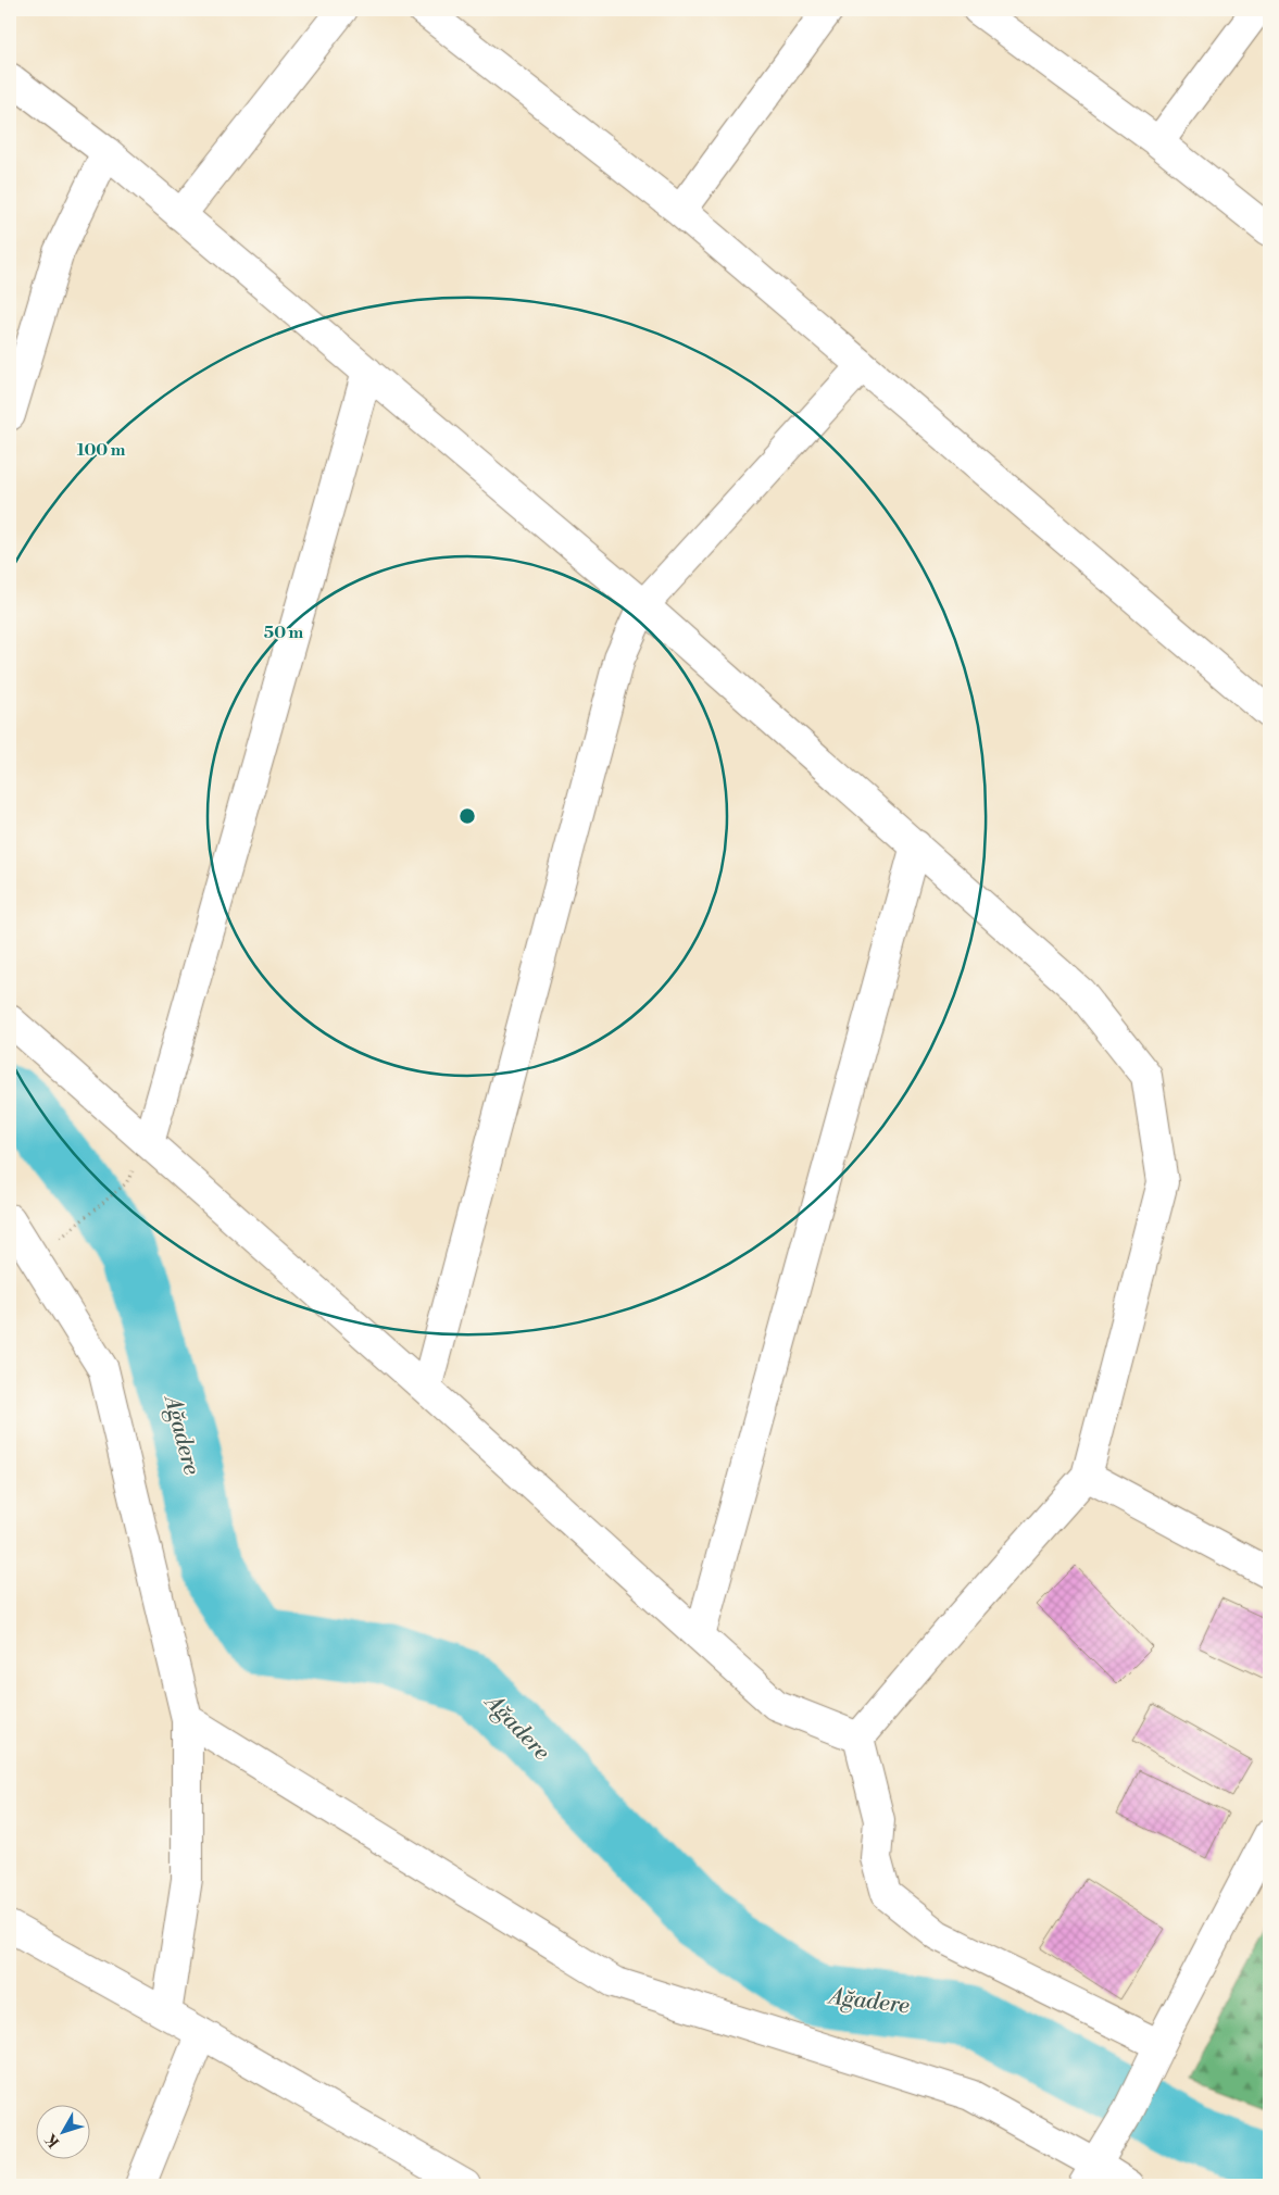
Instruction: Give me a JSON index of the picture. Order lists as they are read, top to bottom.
{
  "water": ["Ağadere"],
  "north": "bottom left",
  "rings": ["100 m", "50 m"]
}
